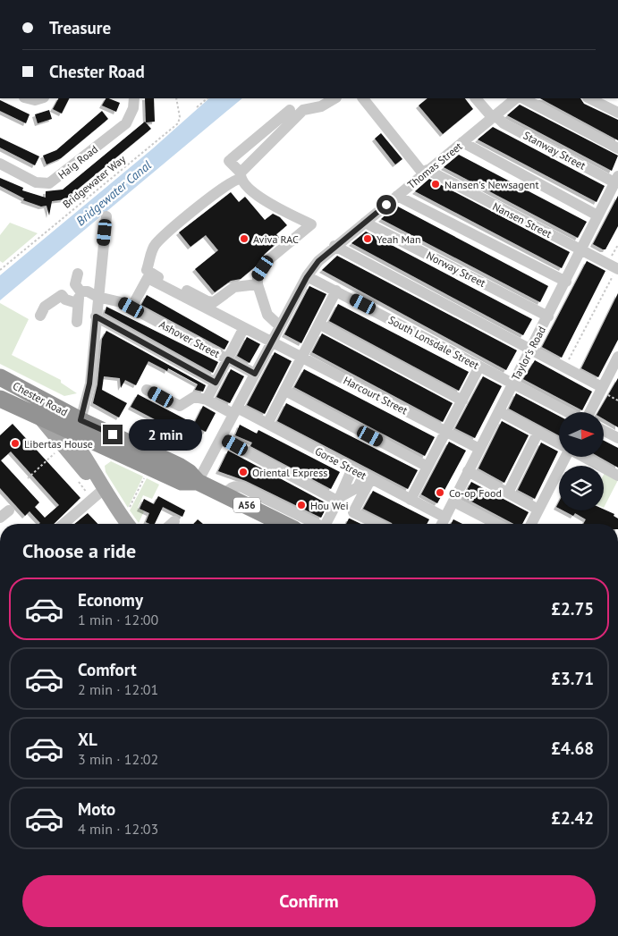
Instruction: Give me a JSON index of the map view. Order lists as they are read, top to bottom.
{
  "streets": {
    "highway": ["Chester Road", "A56"],
    "street": [
      "Stanway Street",
      "Haig Road",
      "Thomas Street",
      "Nansen Street",
      "Norway Street",
      "Ashover Street",
      "South Lonsdale Street",
      "Taylor's Road",
      "Harcourt Street",
      "Gorse Street"
    ],
    "path": ["Bridgewater Way"]
  },
  "crossings": [
    ["Stanway Street", "Thomas Street"],
    ["Stanway Street", "Taylor's Road"],
    ["Thomas Street", "Nansen Street"],
    ["Thomas Street", "Norway Street"],
    ["Thomas Street", "Ashover Street"],
    ["Thomas Street", "South Lonsdale Street"],
    ["Thomas Street", "Harcourt Street"],
    ["Thomas Street", "Chester Road"],
    ["Thomas Street", "Gorse Street"],
    ["Nansen Street", "Taylor's Road"],
    ["Norway Street", "Taylor's Road"],
    ["Ashover Street", "Harcourt Street"],
    ["South Lonsdale Street", "Taylor's Road"],
    ["Taylor's Road", "Harcourt Street"],
    ["Taylor's Road", "Gorse Street"]
  ],
  "water": ["Bridgewater Canal"],
  "places": [
    "Nansen's Newsagent",
    "Aviva RAC",
    "Yeah Man",
    "Libertas House",
    "Oriental Express",
    "Co-op Food",
    "Hou Wei"
  ],
  "north": "right",
  "page": {
    "banner": ["Treasure", "Chester Road"],
    "bubble": "2 min",
    "heading": "Choose a ride",
    "list": [
      {
        "name": "Economy",
        "note": "1 min · 12:00",
        "value": "£2.75"
      },
      {
        "name": "Comfort",
        "note": "2 min · 12:01",
        "value": "£3.71"
      },
      {
        "name": "XL",
        "note": "3 min · 12:02",
        "value": "£4.68"
      },
      {
        "name": "Moto",
        "note": "4 min · 12:03",
        "value": "£2.42"
      }
    ],
    "buttons": "Confirm"
  }
}
